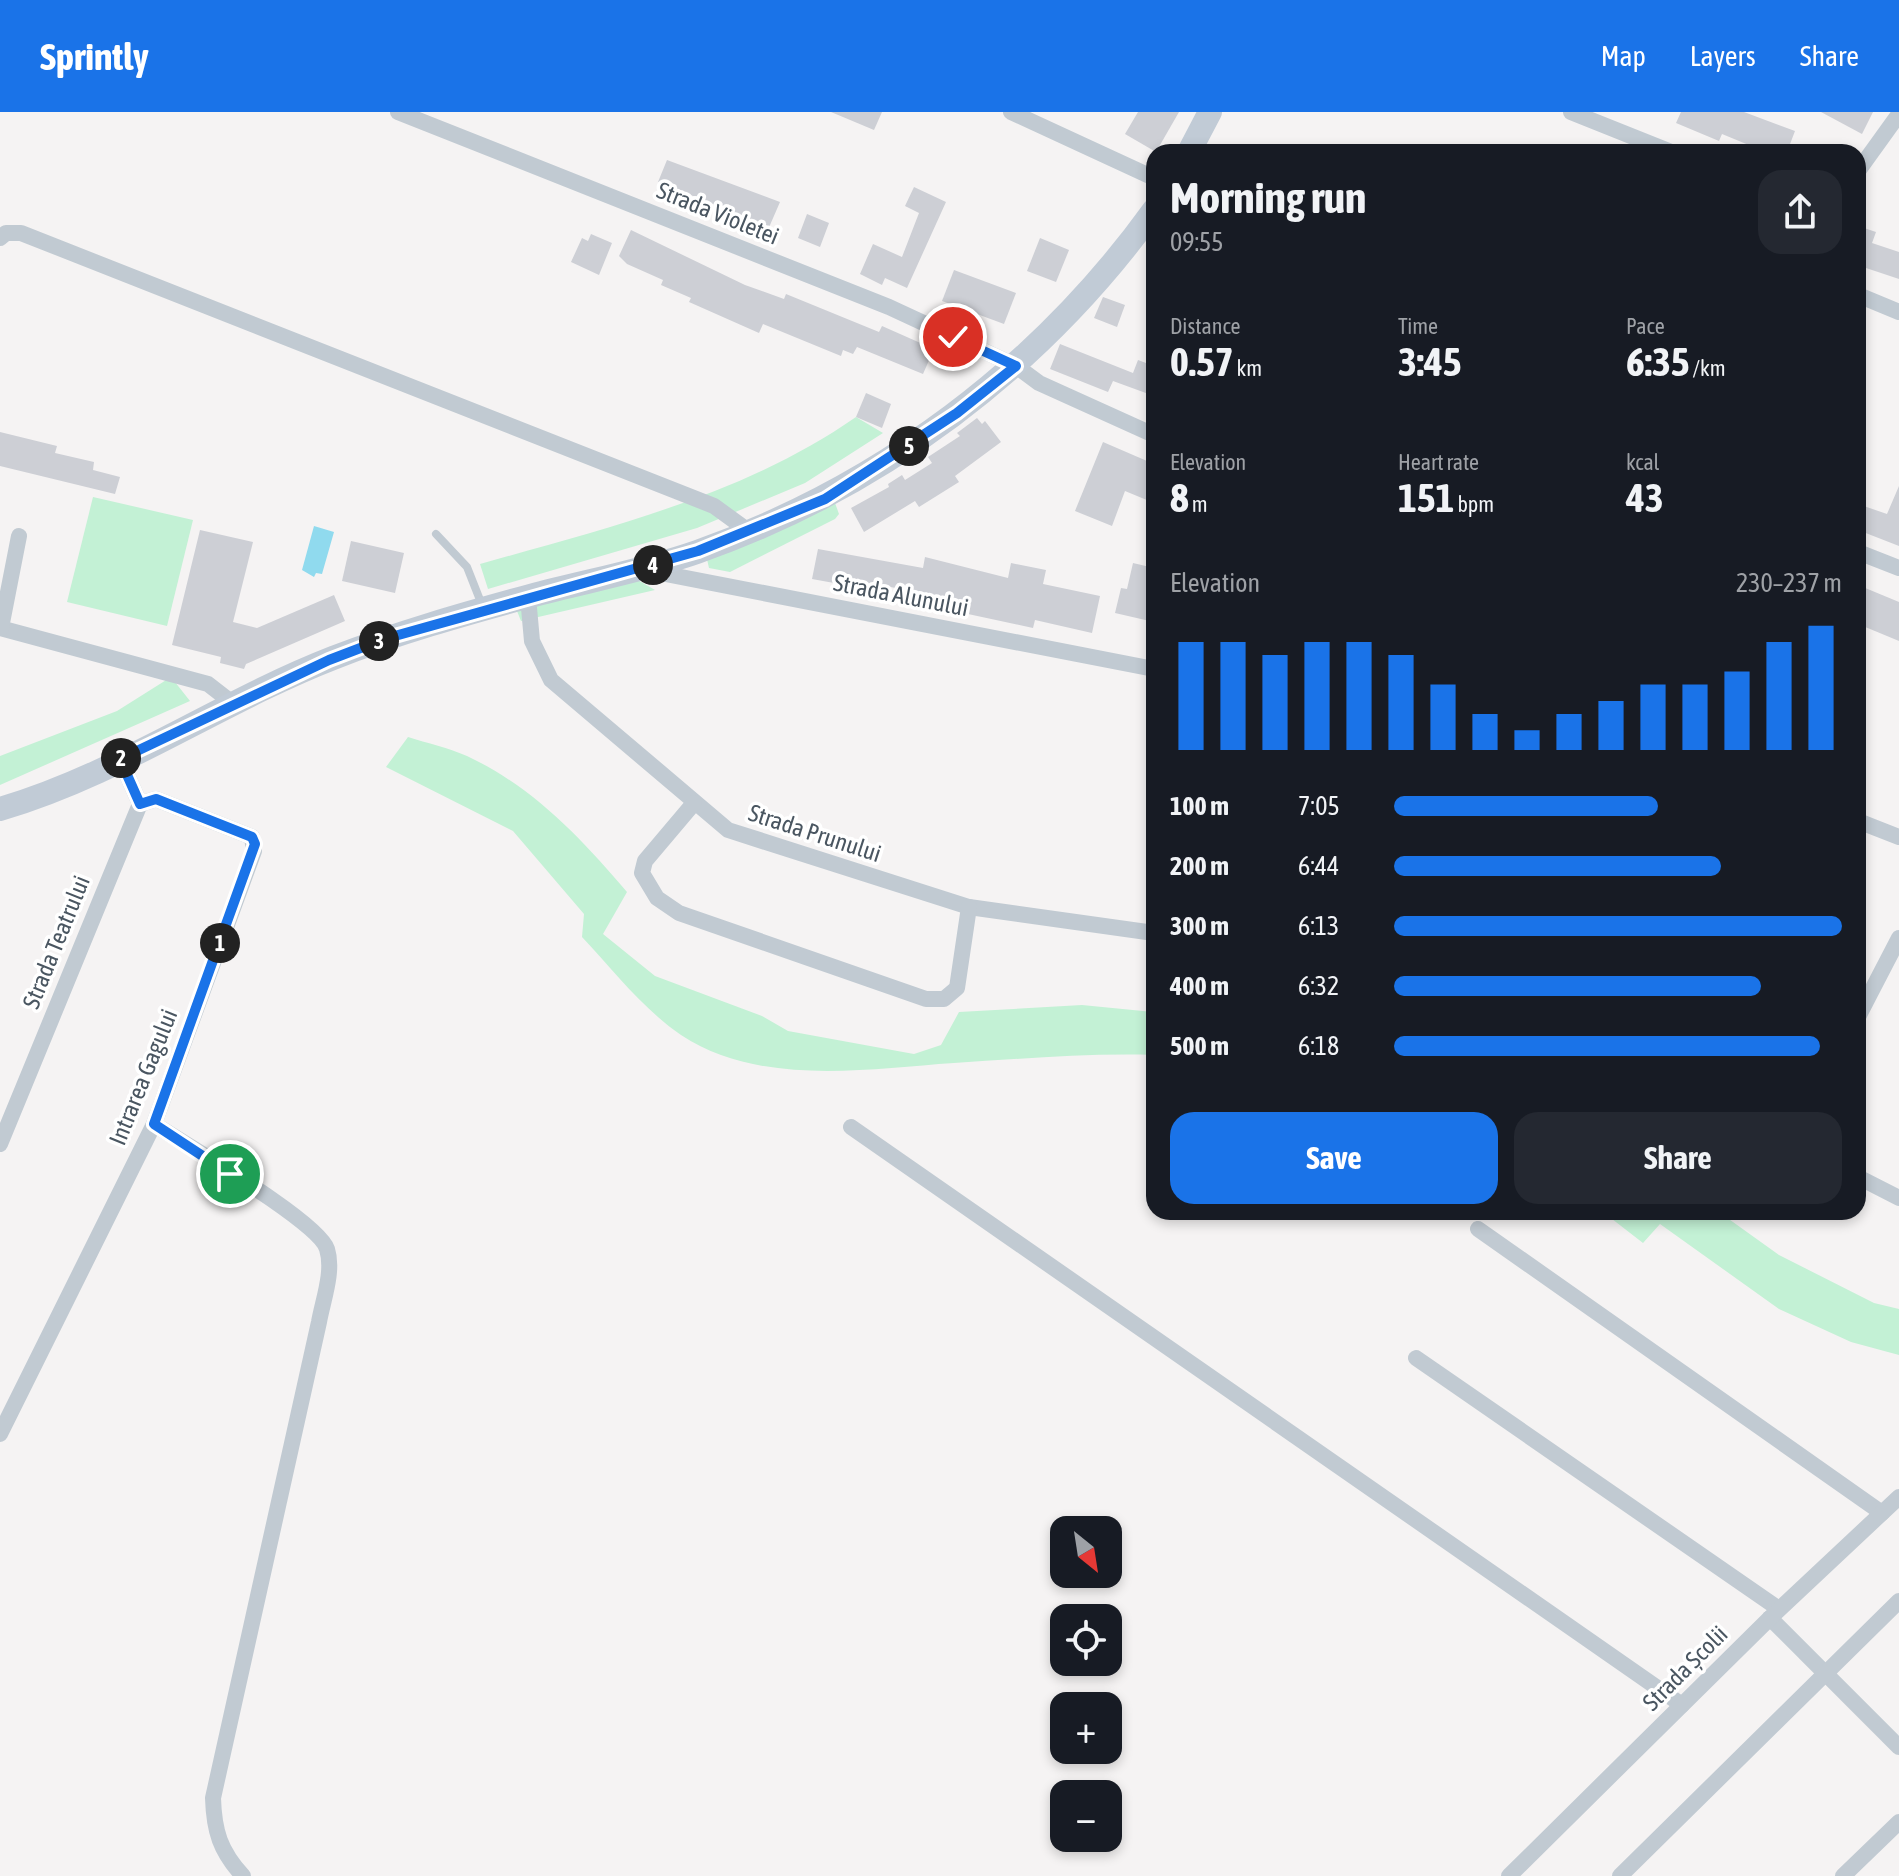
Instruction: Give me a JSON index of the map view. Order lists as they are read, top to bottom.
{
  "streets": {
    "street": [
      "Strada Violetei",
      "Strada Alunului",
      "Strada Prunului",
      "Strada Teatrului",
      "Intrarea Gagului",
      "Strada Școlii"
    ]
  },
  "crossings": [
    ["Strada Teatrului", "Intrarea Gagului"]
  ],
  "north": "bottom right",
  "page": {
    "header": "Sprintly",
    "nav": ["Map", "Layers", "Share"],
    "heading": ["Morning run", "09:55"],
    "stats": [
      ["Distance", "0.57 km"],
      ["Time", "3:45"],
      ["Pace", "6:35 /km"],
      ["Elevation", "8 m"],
      ["Heart rate", "151 bpm"],
      ["kcal", "43"]
    ],
    "pins": [
      "5",
      "4",
      "3",
      "2",
      "1"
    ],
    "chart": ["Elevation", "230–237 m"],
    "list": [
      {
        "name": "100 m",
        "note": "7:05"
      },
      {
        "name": "200 m",
        "note": "6:44"
      },
      {
        "name": "300 m",
        "note": "6:13"
      },
      {
        "name": "400 m",
        "note": "6:32"
      },
      {
        "name": "500 m",
        "note": "6:18"
      }
    ],
    "buttons": ["Save", "Share"],
    "map_buttons": ["+", "−"]
  }
}
